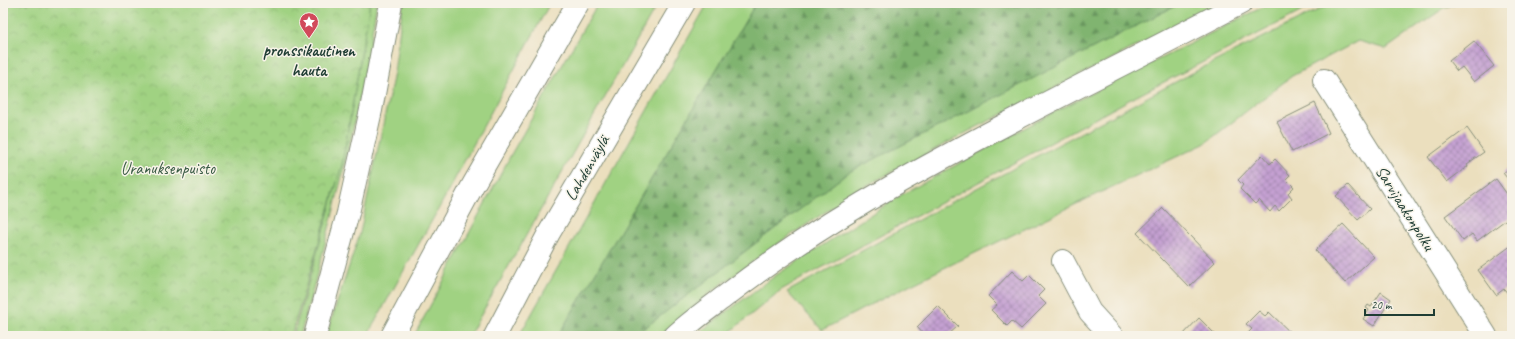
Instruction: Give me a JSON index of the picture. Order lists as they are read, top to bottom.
{
  "streets": {
    "main road": ["Lahdenväylä", "Sarvijaakonpolku"]
  },
  "parks": ["Uranuksenpuisto"],
  "places": {
    "place": ["pronssikautinen hauta"]
  },
  "scale_bar": "20 m"
}
